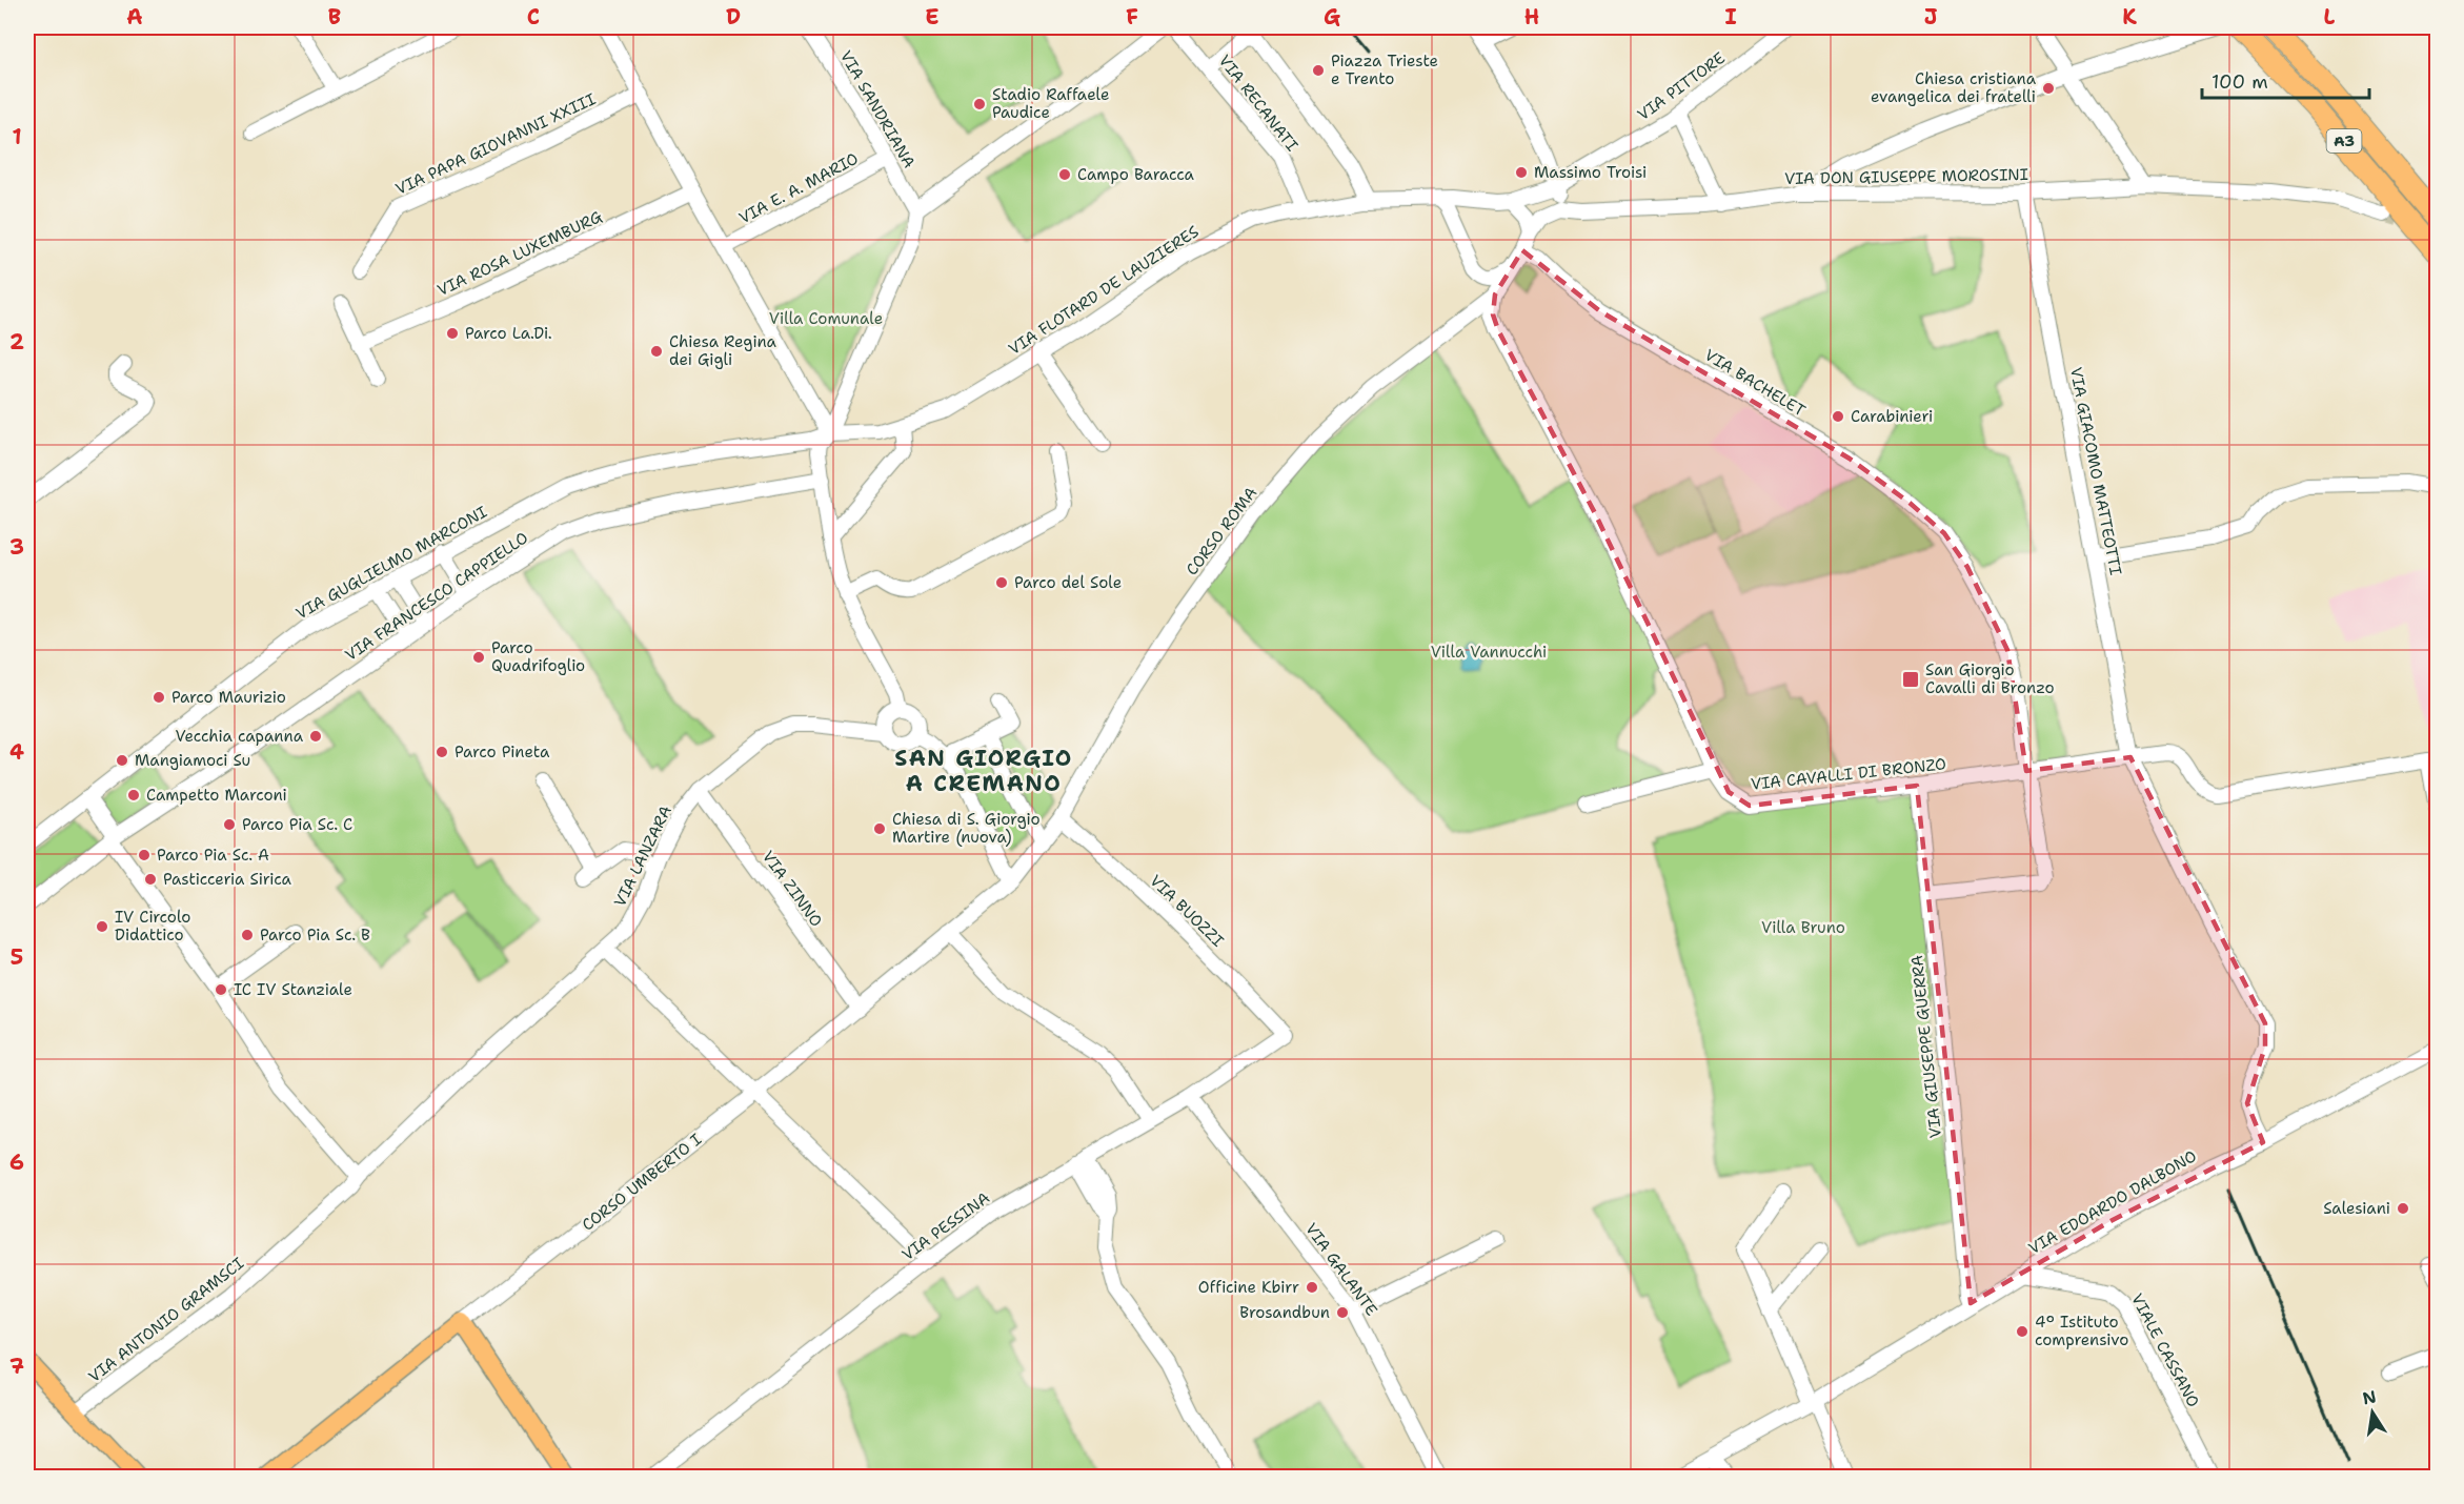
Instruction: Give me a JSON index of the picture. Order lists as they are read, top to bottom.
{
  "streets": {
    "highway": ["A3"],
    "main road": ["CORSO UMBERTO I"],
    "street": [
      "VIA PITTORE",
      "VIA RECANATI",
      "VIA SANDRIANA",
      "VIA PAPA GIOVANNI XXIII",
      "VIA DON GIUSEPPE MOROSINI",
      "VIA E. A. MARIO",
      "VIA ROSA LUXEMBURG",
      "VIA FLOTARD DE LAUZIERES",
      "VIA BACHELET",
      "VIA GIACOMO MATTEOTTI",
      "CORSO ROMA",
      "VIA GUGLIELMO MARCONI",
      "VIA FRANCESCO CAPPIELLO",
      "VIA CAVALLI DI BRONZO",
      "VIA LANZARA",
      "VIA ZINNO",
      "VIA BUOZZI",
      "VIA GIUSEPPE GUERRA",
      "VIA EDOARDO DALBONO",
      "VIA PESSINA",
      "VIA GALANTE",
      "VIA ANTONIO GRAMSCI",
      "VIALE CASSANO"
    ]
  },
  "crossings": [
    ["VIA PITTORE", "VIA FLOTARD DE LAUZIERES"],
    ["VIA PITTORE", "VIA BACHELET"],
    ["VIA RECANATI", "VIA FLOTARD DE LAUZIERES"],
    ["VIA SANDRIANA", "VIA E. A. MARIO"],
    ["VIA DON GIUSEPPE MOROSINI", "VIA GIACOMO MATTEOTTI"],
    ["VIA FLOTARD DE LAUZIERES", "VIA BACHELET"],
    ["VIA FLOTARD DE LAUZIERES", "VIA GUGLIELMO MARCONI"],
    ["VIA BACHELET", "VIA CAVALLI DI BRONZO"],
    ["VIA BACHELET", "VIA GIUSEPPE GUERRA"],
    ["VIA GIACOMO MATTEOTTI", "VIA CAVALLI DI BRONZO"],
    ["VIA GIACOMO MATTEOTTI", "VIA EDOARDO DALBONO"],
    ["CORSO ROMA", "VIA CAVALLI DI BRONZO"],
    ["CORSO ROMA", "VIA BUOZZI"],
    ["CORSO ROMA", "CORSO UMBERTO I"],
    ["VIA CAVALLI DI BRONZO", "VIA GIUSEPPE GUERRA"],
    ["VIA LANZARA", "VIA ZINNO"],
    ["VIA LANZARA", "VIA ANTONIO GRAMSCI"],
    ["VIA ZINNO", "CORSO UMBERTO I"],
    ["VIA BUOZZI", "VIA PESSINA"],
    ["VIA GIUSEPPE GUERRA", "VIA EDOARDO DALBONO"],
    ["VIA EDOARDO DALBONO", "VIALE CASSANO"],
    ["VIA PESSINA", "VIA GALANTE"]
  ],
  "districts": ["SAN GIORGIO A CREMANO"],
  "parks": ["Villa Comunale", "Villa Vannucchi", "Villa Bruno"],
  "places": {
    "other": [
      "Piazza Trieste e Trento",
      "Chiesa cristiana evangelica dei fratelli",
      "Stadio Raffaele Paudice",
      "Massimo Troisi",
      "Campo Baracca",
      "Parco La.Di.",
      "Chiesa Regina dei Gigli",
      "Carabinieri",
      "Parco del Sole",
      "Parco Quadrifoglio",
      "Parco Maurizio",
      "Vecchia capanna",
      "Parco Pineta",
      "Mangiamoci Su",
      "Campetto Marconi",
      "Parco Pia Sc. C",
      "Chiesa di S. Giorgio Martire (nuova)",
      "Parco Pia Sc. A",
      "Pasticceria Sirica",
      "IV Circolo Didattico",
      "Parco Pia Sc. B",
      "IC IV Stanziale",
      "Salesiani",
      "Officine Kbirr",
      "Brosandbun",
      "4° Istituto comprensivo"
    ],
    "transit": ["San Giorgio Cavalli di Bronzo"]
  },
  "scale_bar": "100 m",
  "north": "top",
  "grid": {
    "columns": [
      "A",
      "B",
      "C",
      "D",
      "E",
      "F",
      "G",
      "H",
      "I",
      "J",
      "K",
      "L"
    ],
    "rows": [
      "1",
      "2",
      "3",
      "4",
      "5",
      "6",
      "7"
    ]
  }
}
